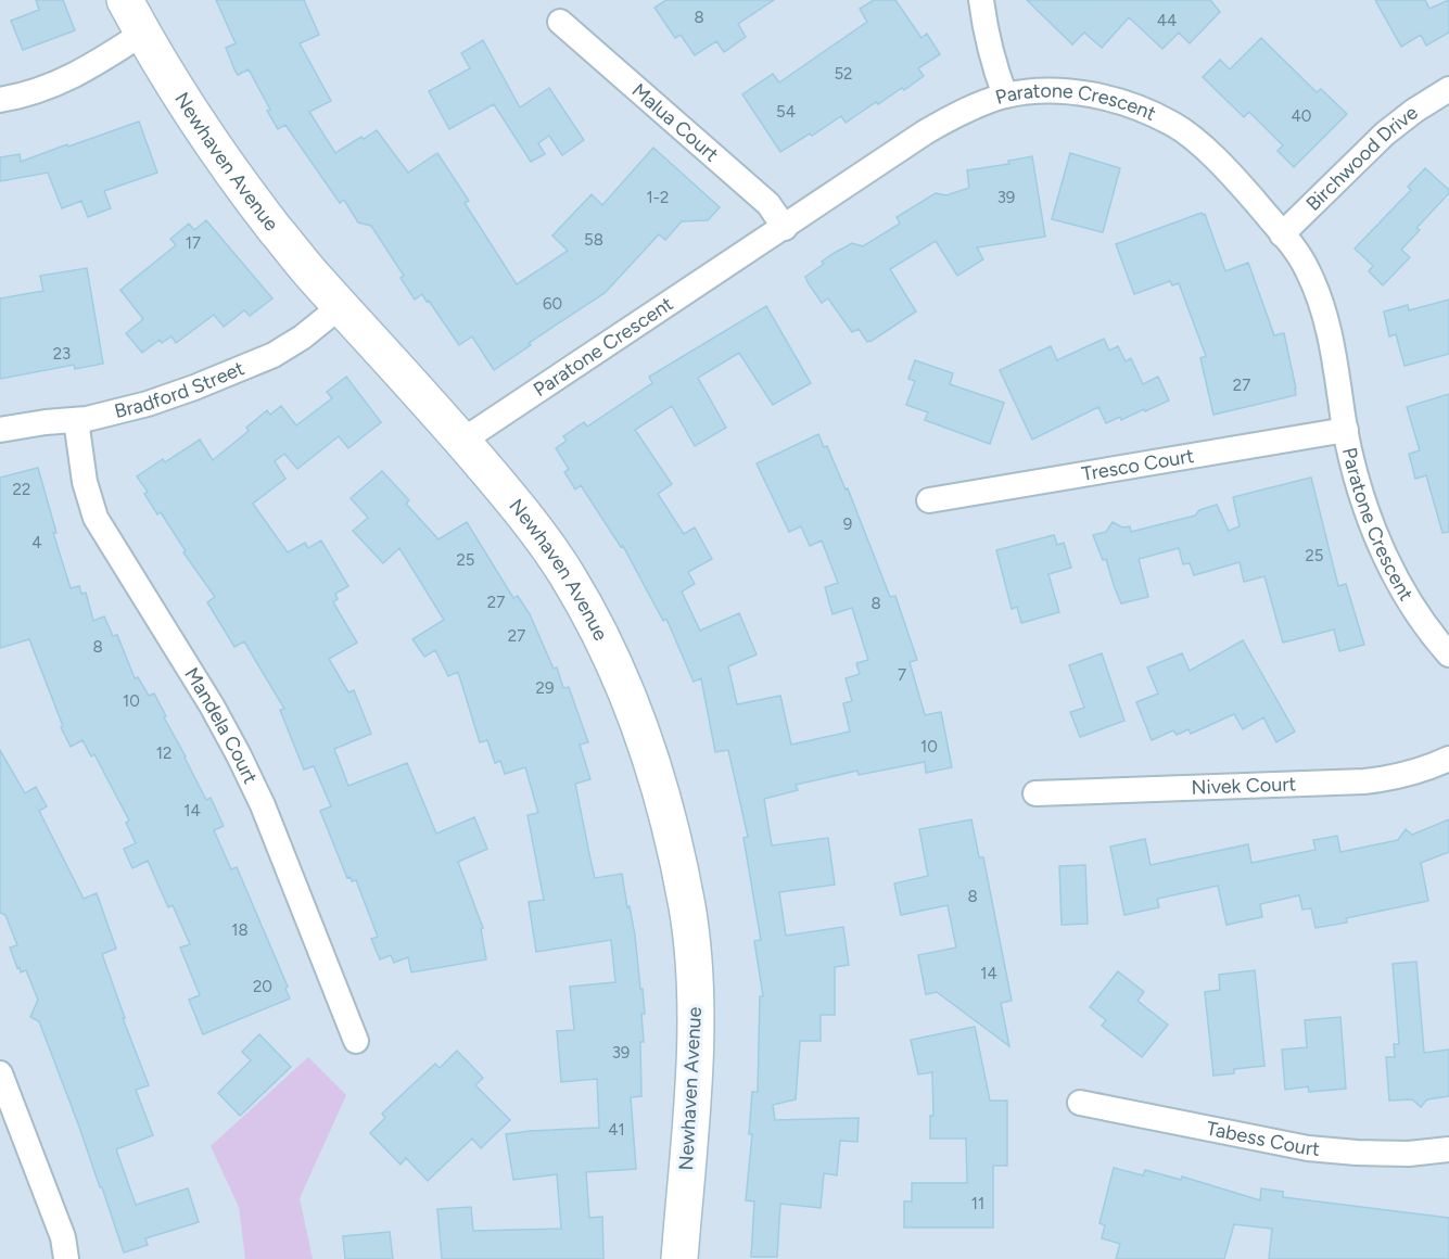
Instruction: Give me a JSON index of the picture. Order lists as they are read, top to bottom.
{
  "streets": {
    "street": [
      "Paratone Crescent",
      "Malua Court",
      "Newhaven Avenue",
      "Birchwood Drive",
      "Bradford Street",
      "Tresco Court",
      "Mandela Court",
      "Nivek Court",
      "Tabess Court"
    ]
  },
  "crossings": [
    ["Paratone Crescent", "Malua Court"],
    ["Paratone Crescent", "Newhaven Avenue"],
    ["Paratone Crescent", "Birchwood Drive"],
    ["Paratone Crescent", "Tresco Court"],
    ["Newhaven Avenue", "Bradford Street"],
    ["Bradford Street", "Mandela Court"]
  ],
  "house_numbers": [
    "8",
    "44",
    "52",
    "54",
    "40",
    "1-2",
    "39",
    "58",
    "17",
    "60",
    "23",
    "27",
    "22",
    "9",
    "4",
    "25",
    "25",
    "27",
    "8",
    "27",
    "8",
    "7",
    "29",
    "10",
    "10",
    "12",
    "14",
    "8",
    "18",
    "14",
    "20",
    "39",
    "41",
    "11"
  ]
}
